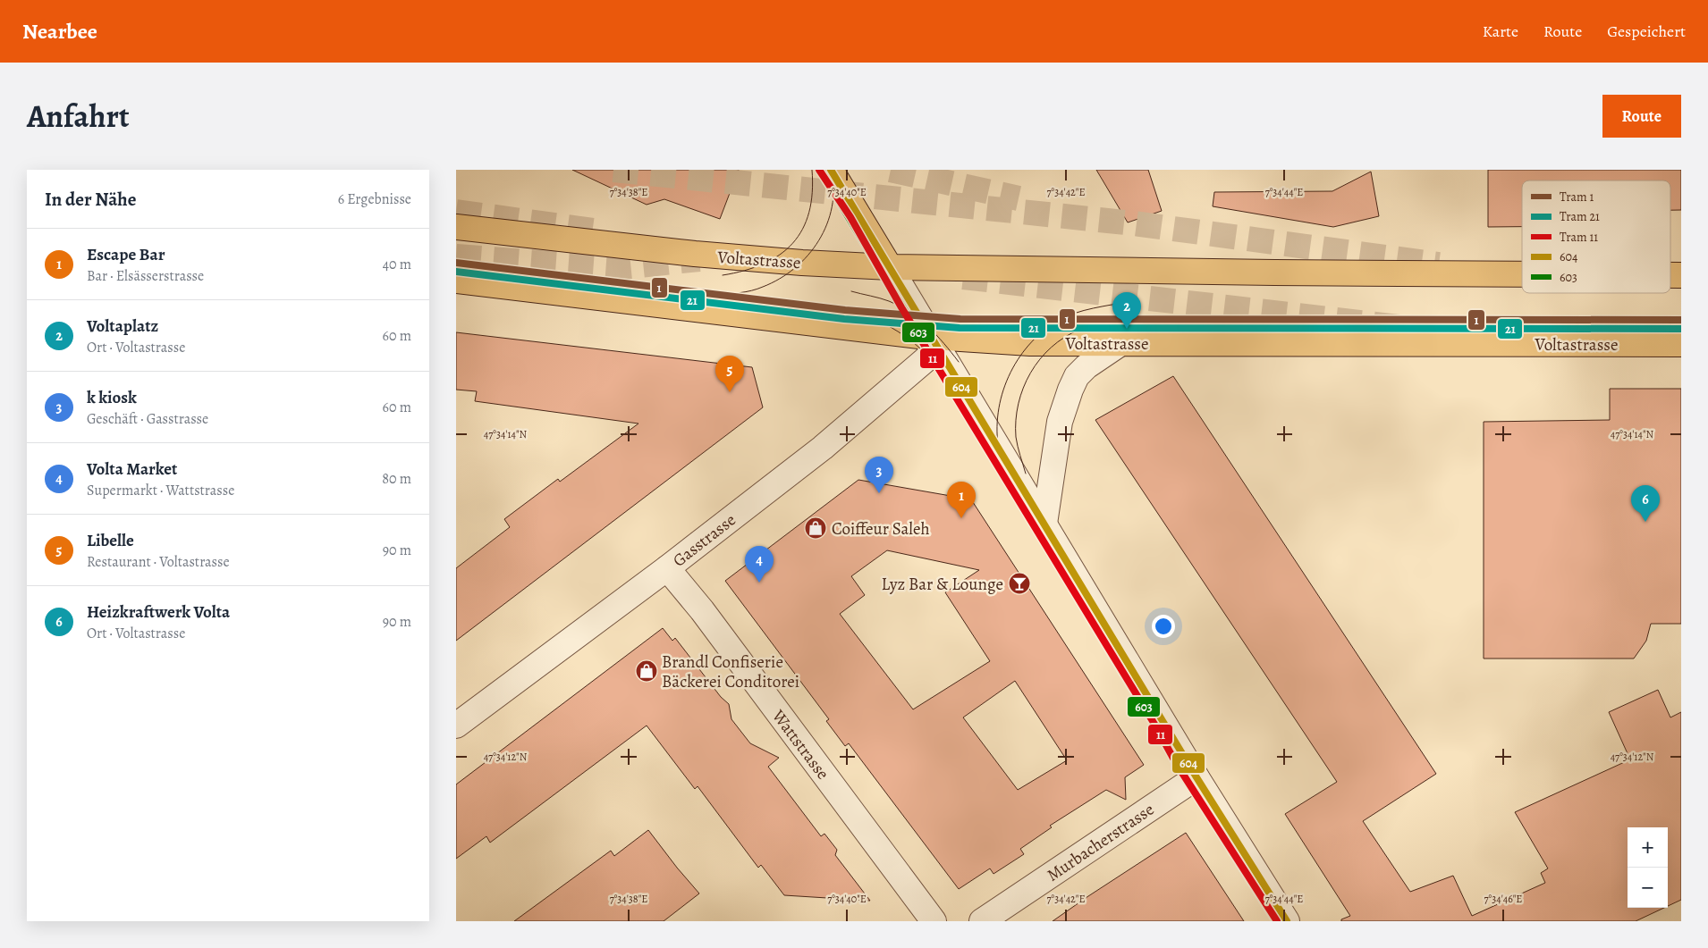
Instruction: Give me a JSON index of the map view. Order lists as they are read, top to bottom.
{
  "streets": {
    "main road": ["Voltastrasse"],
    "street": ["Gasstrasse", "Wattstrasse", "Murbacherstrasse"]
  },
  "crossings": [
    ["Voltastrasse", "Gasstrasse"],
    ["Gasstrasse", "Wattstrasse"]
  ],
  "places": {
    "shop": ["Coiffeur Saleh", "Brandl Confiserie Bäckerei Conditorei"],
    "bar": ["Lyz Bar & Lounge"]
  },
  "lines": [
    "tram line 11",
    "transit line 604",
    "transit line 603",
    "tram line 1",
    "tram line 21"
  ],
  "legend": [
    "Tram 1",
    "Tram 21",
    "Tram 11",
    "604",
    "603"
  ],
  "page": {
    "header": "Nearbee",
    "nav": ["Karte", "Route", "Gespeichert"],
    "title": "Anfahrt",
    "buttons": "Route",
    "heading": ["In der Nähe", "6 Ergebnisse"],
    "list": [
      {
        "mark": "1",
        "name": "Escape Bar",
        "note": "Bar · Elsässerstrasse",
        "value": "40 m"
      },
      {
        "mark": "2",
        "name": "Voltaplatz",
        "note": "Ort · Voltastrasse",
        "value": "60 m"
      },
      {
        "mark": "3",
        "name": "k kiosk",
        "note": "Geschäft · Gasstrasse",
        "value": "60 m"
      },
      {
        "mark": "4",
        "name": "Volta Market",
        "note": "Supermarkt · Wattstrasse",
        "value": "80 m"
      },
      {
        "mark": "5",
        "name": "Libelle",
        "note": "Restaurant · Voltastrasse",
        "value": "90 m"
      },
      {
        "mark": "6",
        "name": "Heizkraftwerk Volta",
        "note": "Ort · Voltastrasse",
        "value": "90 m"
      }
    ],
    "pins": [
      "2",
      "5",
      "3",
      "1",
      "6",
      "4"
    ],
    "map_buttons": ["+", "−"]
  },
  "coordinates": [
    "7°34'38\"E",
    "7°34'40\"E",
    "7°34'42\"E",
    "7°34'44\"E",
    "47°34'14\"N",
    "47°34'12\"N",
    "7°34'46\"E"
  ]
}
